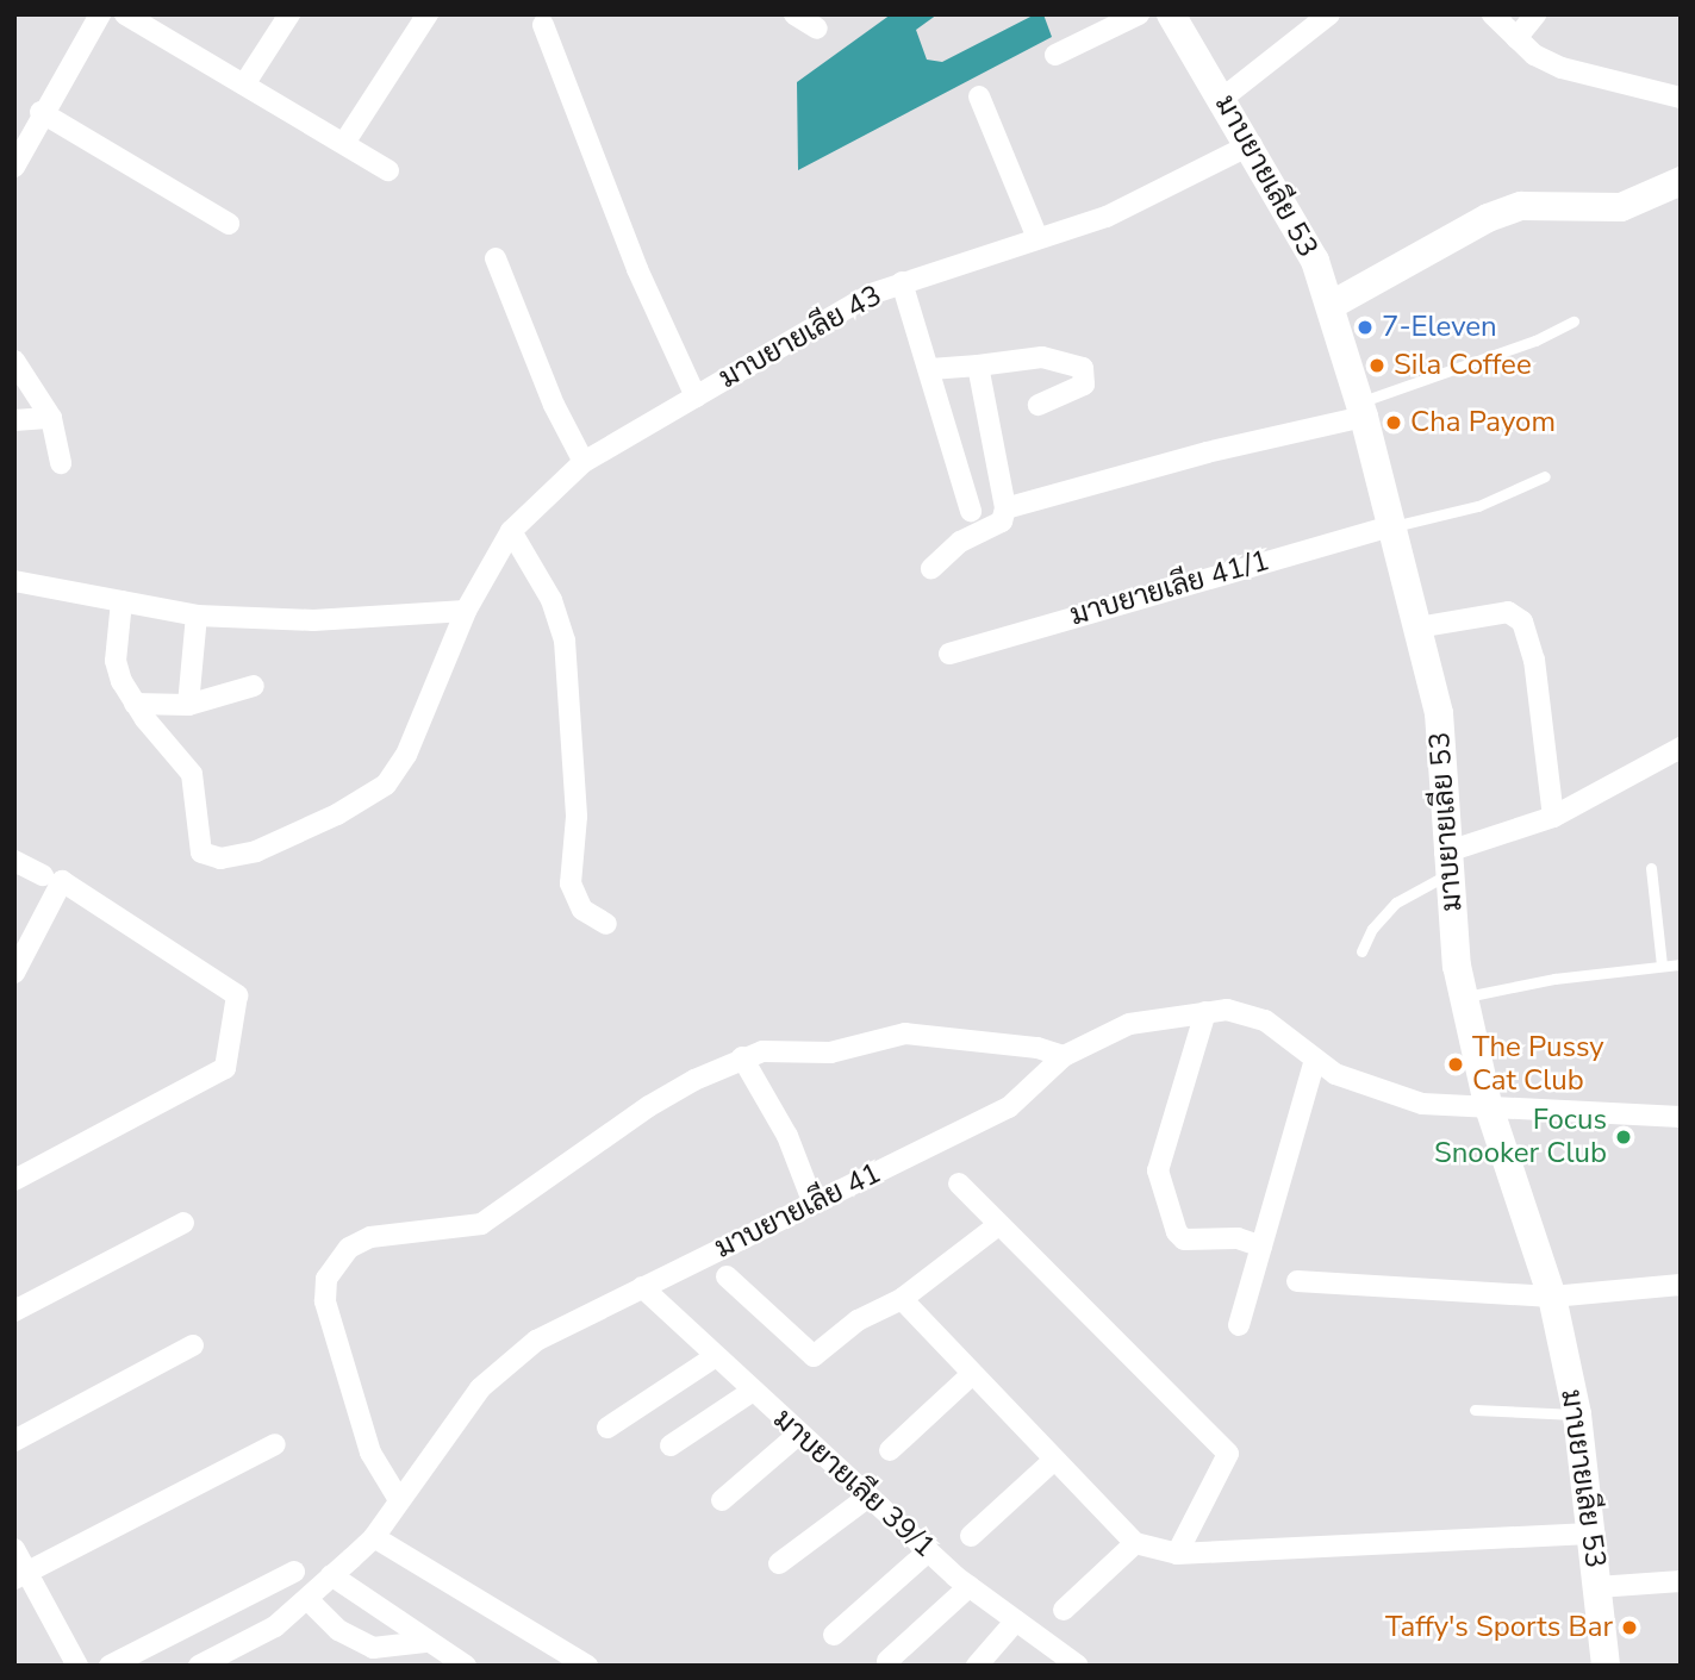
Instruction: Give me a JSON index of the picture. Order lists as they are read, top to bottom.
{
  "streets": {
    "street": [
      "มาบยายเลีย 53",
      "มาบยายเลีย 43",
      "มาบยายเลีย 41/1",
      "มาบยายเลีย 41",
      "มาบยายเลีย 39/1"
    ]
  },
  "crossings": [
    ["มาบยายเลีย 53", "มาบยายเลีย 43"],
    ["มาบยายเลีย 53", "มาบยายเลีย 41/1"],
    ["มาบยายเลีย 53", "มาบยายเลีย 41"],
    ["มาบยายเลีย 41", "มาบยายเลีย 39/1"]
  ],
  "places": [
    "7-Eleven",
    "Sila Coffee",
    "Cha Payom",
    "The Pussy Cat Club",
    "Focus Snooker Club",
    "Taffy's Sports Bar"
  ]
}
